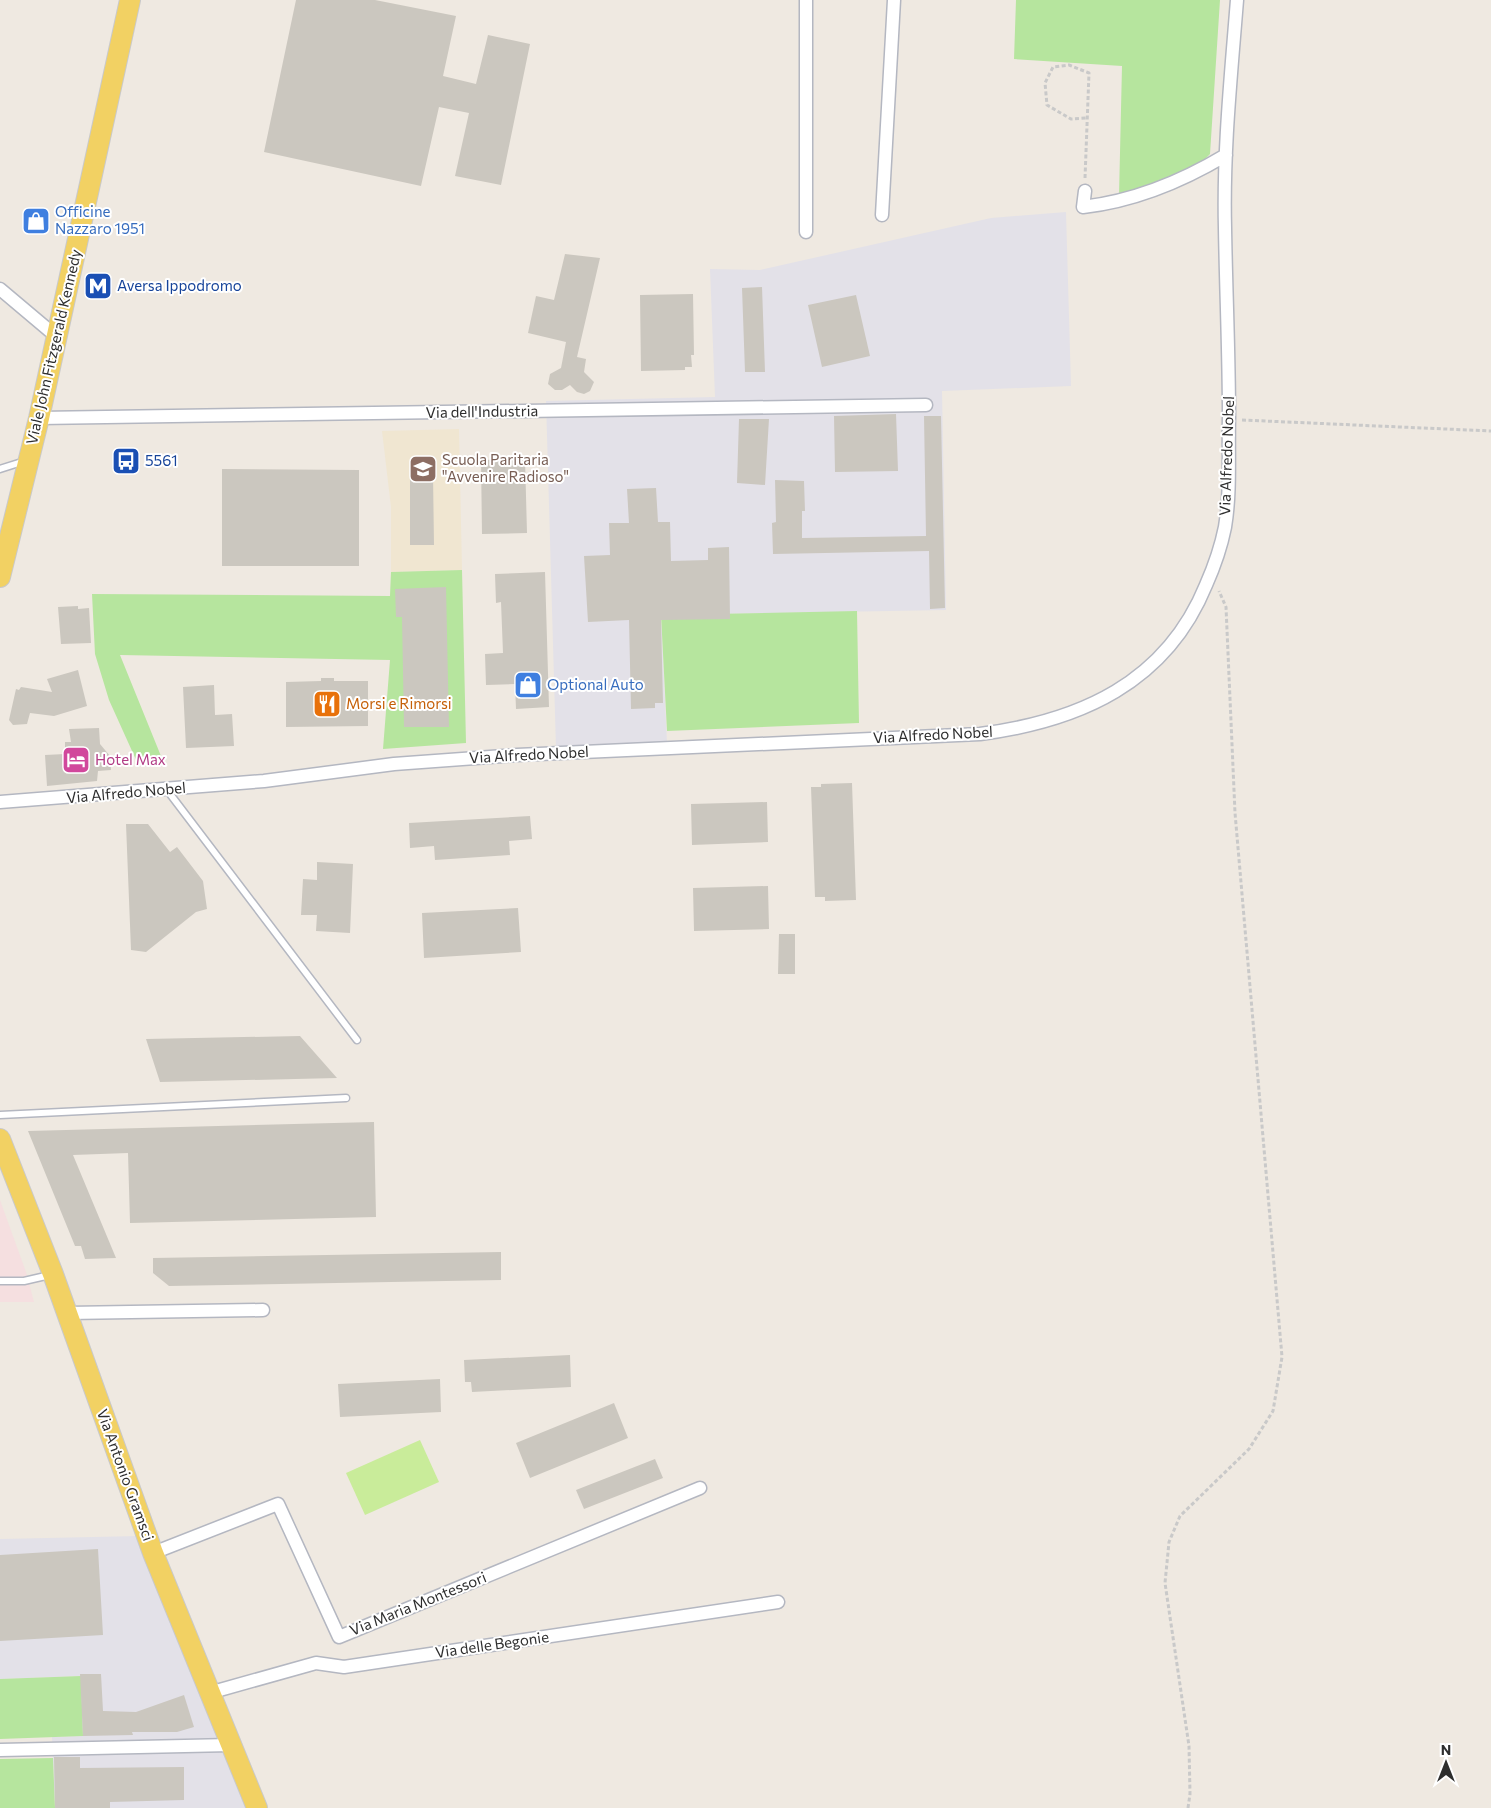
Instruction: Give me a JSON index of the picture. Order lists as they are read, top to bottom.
{
  "streets": {
    "main road": ["Viale John Fitzgerald Kennedy", "Via Antonio Gramsci"],
    "street": [
      "Via dell'Industria",
      "Via Alfredo Nobel",
      "Via Maria Montessori",
      "Via delle Begonie"
    ]
  },
  "crossings": [
    ["Viale John Fitzgerald Kennedy", "Via dell'Industria"],
    ["Via Antonio Gramsci", "Via Maria Montessori"],
    ["Via Antonio Gramsci", "Via delle Begonie"]
  ],
  "places": {
    "shop": ["Officine Nazzaro 1951", "Optional Auto"],
    "metro station": ["Aversa Ippodromo"],
    "bus stop": ["5561"],
    "school or university": ["Scuola Paritaria \"Avvenire Radioso\""],
    "restaurant": ["Morsi e Rimorsi"],
    "hotel": ["Hotel Max"]
  },
  "north": "top"
}
